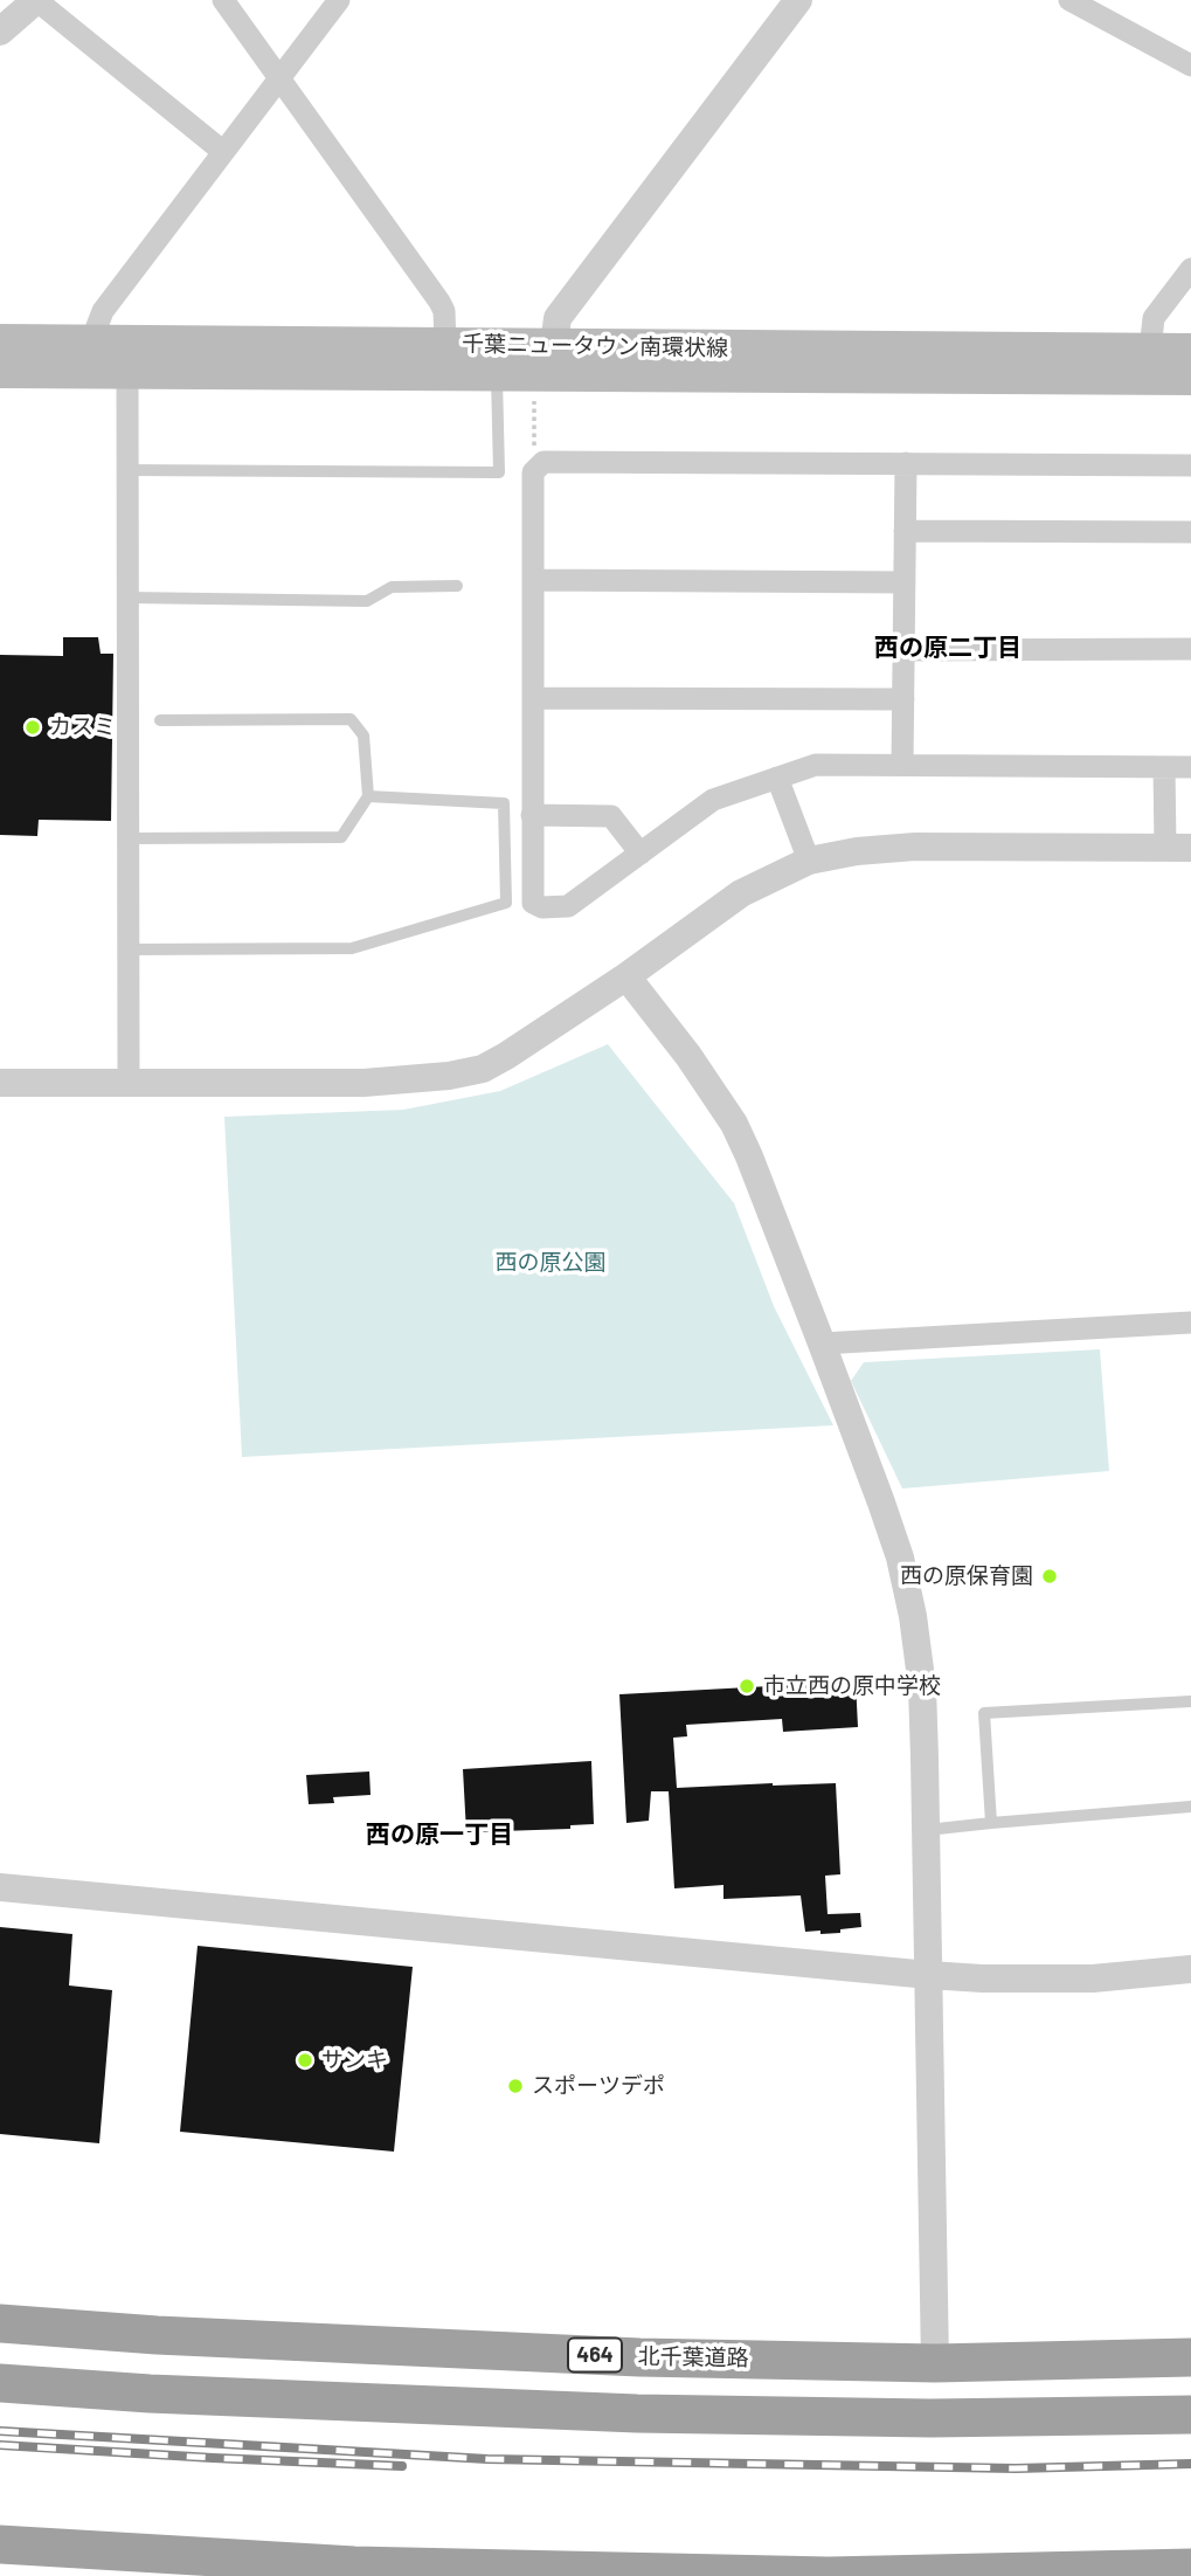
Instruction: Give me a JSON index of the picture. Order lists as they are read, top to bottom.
{
  "streets": {
    "highway": ["464", "北千葉道路"],
    "main road": ["千葉ニュータウン南環状線"]
  },
  "districts": ["西の原二丁目", "西の原一丁目"],
  "parks": ["西の原公園"],
  "places": [
    "カスミ",
    "西の原保育園",
    "市立西の原中学校",
    "サンキ",
    "スポーツデポ"
  ]
}
